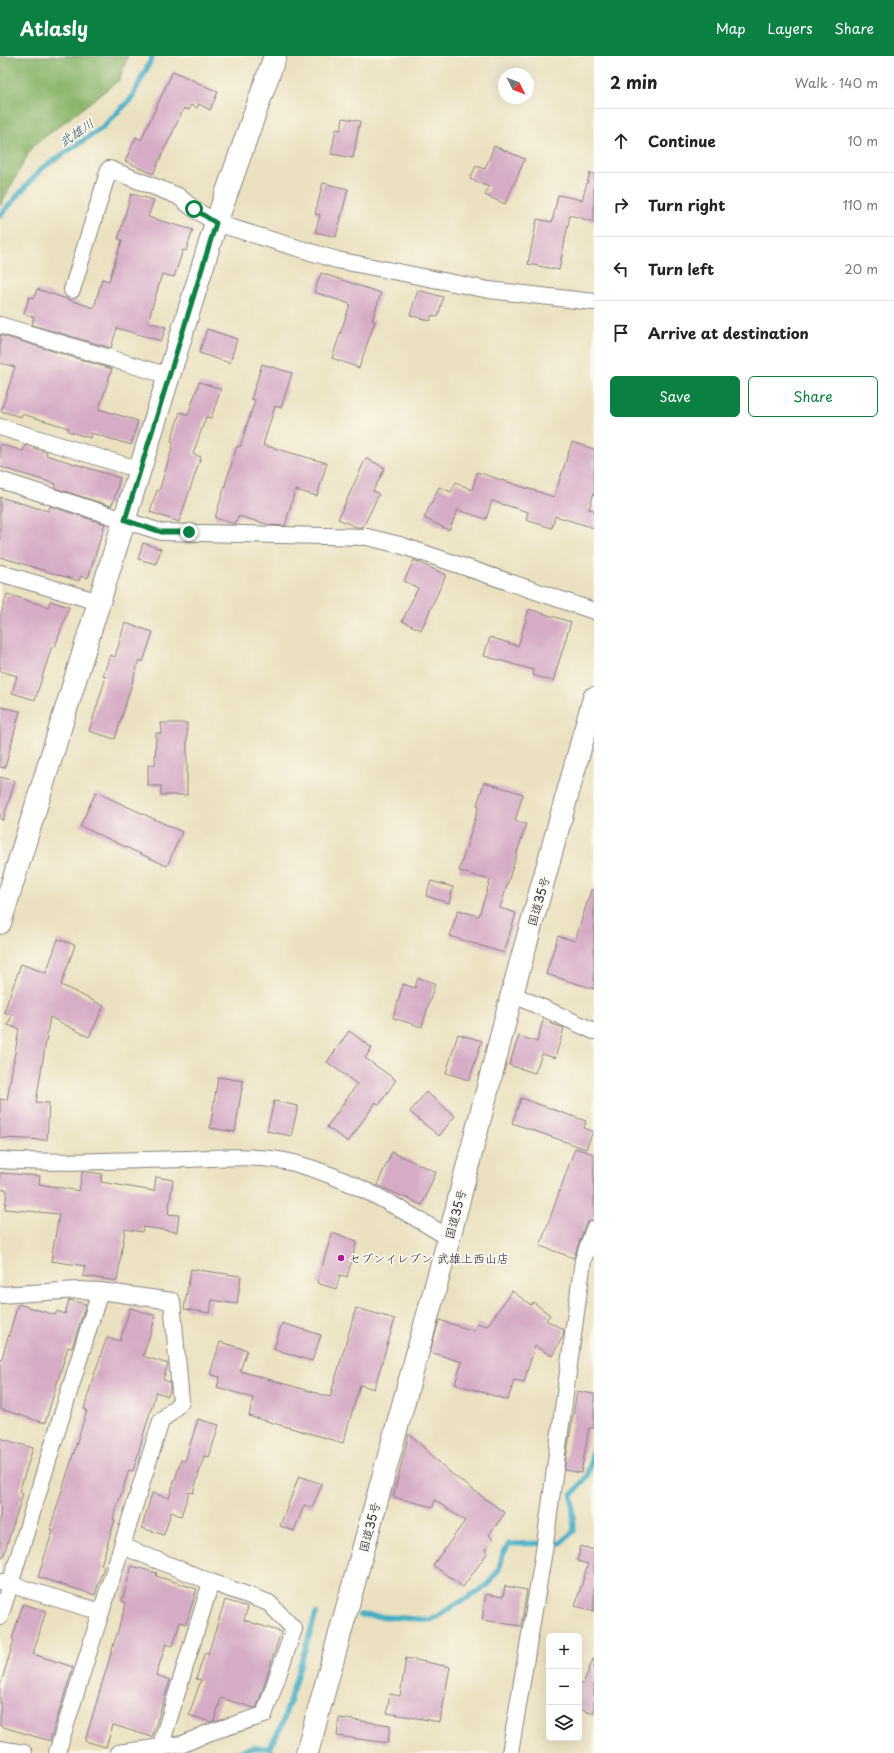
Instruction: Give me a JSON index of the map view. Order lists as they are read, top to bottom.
{
  "streets": {
    "main road": ["国道35号"]
  },
  "water": ["武雄川"],
  "places": ["セブンイレブン 武雄上西山店"],
  "north": "bottom right",
  "page": {
    "header": "Atlasly",
    "nav": ["Map", "Layers", "Share"],
    "heading": ["2 min", "Walk · 140 m"],
    "list": [
      ["Continue", "10 m"],
      ["Turn right", "110 m"],
      ["Turn left", "20 m"],
      "Arrive at destination"
    ],
    "buttons": ["Save", "Share"],
    "map_buttons": ["+", "−"]
  }
}
